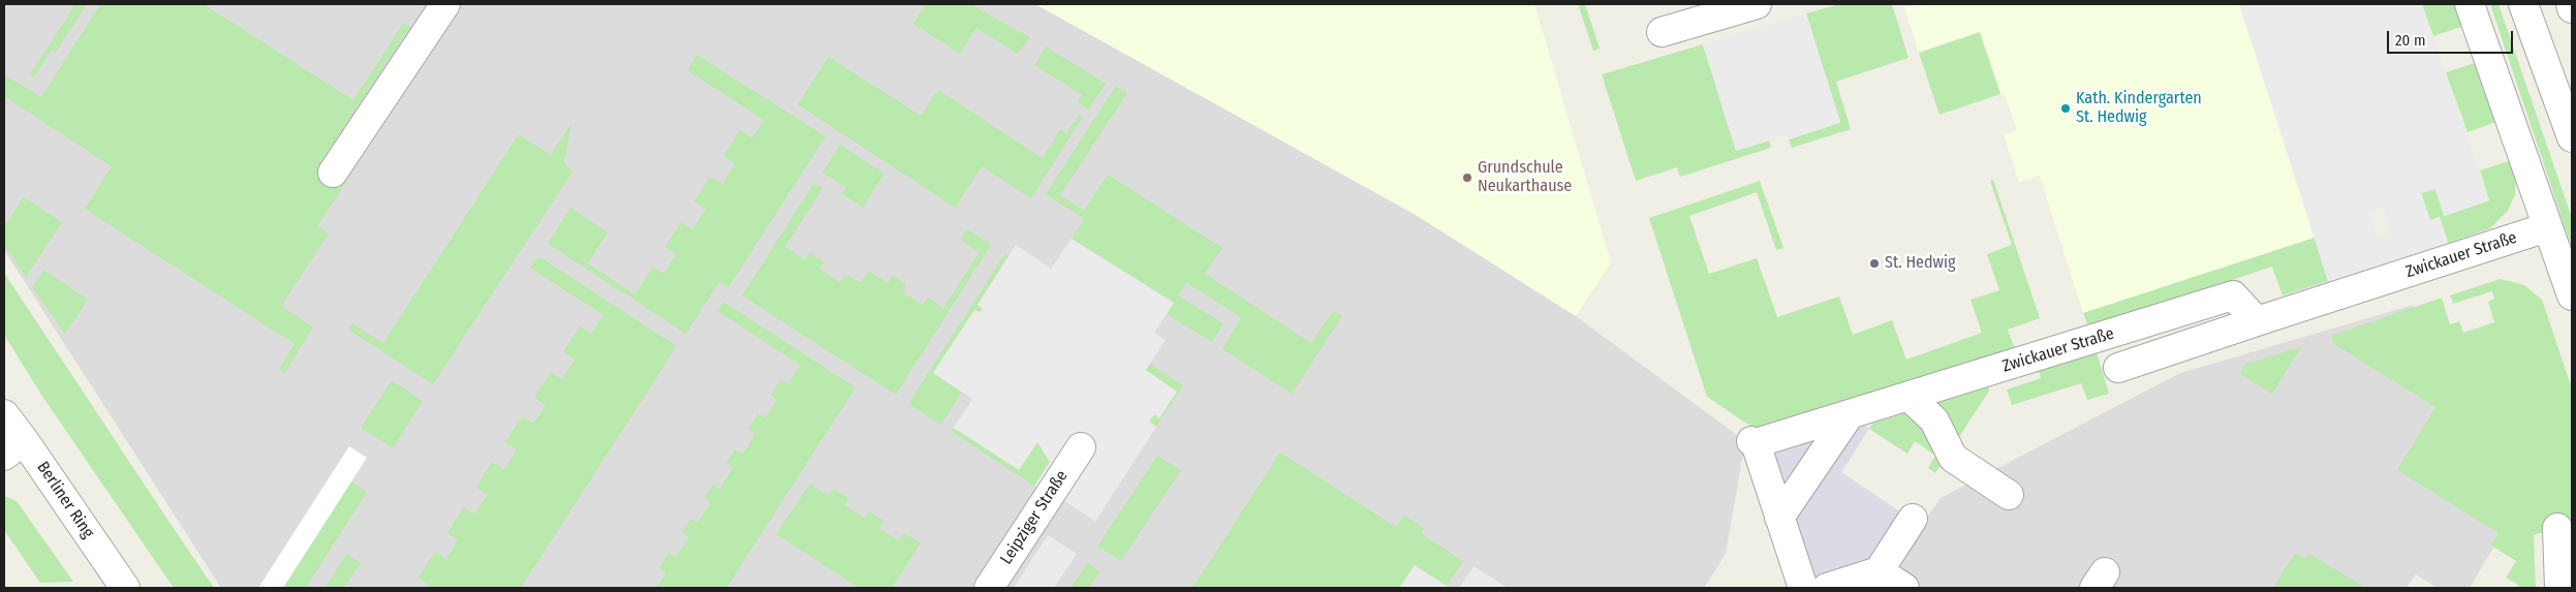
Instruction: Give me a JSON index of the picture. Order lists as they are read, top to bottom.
{
  "streets": {
    "street": ["Zwickauer Straße", "Berliner Ring", "Leipziger Straße"]
  },
  "places": ["Kath. Kindergarten St. Hedwig", "Grundschule Neukarthause", "St. Hedwig"],
  "scale_bar": "20 m"
}
